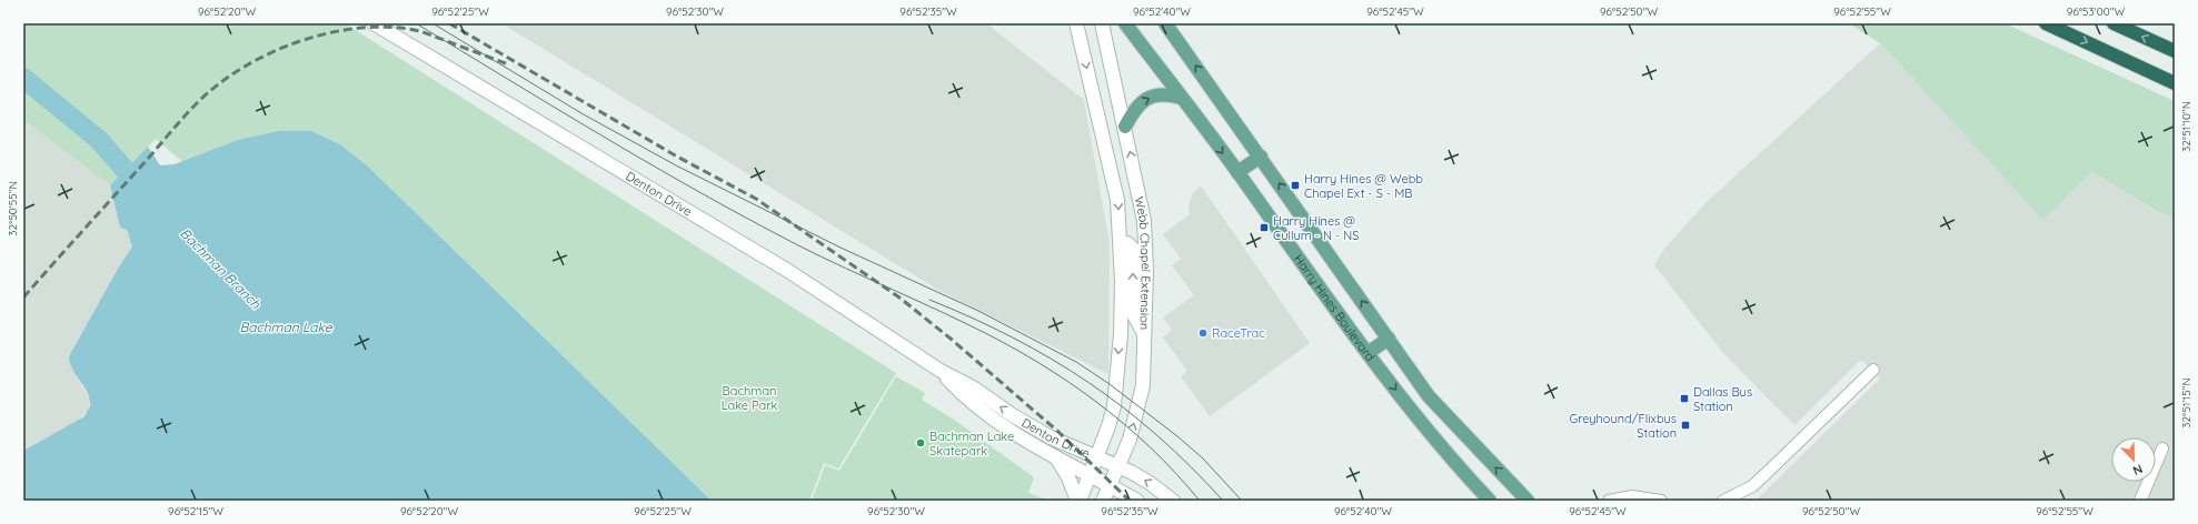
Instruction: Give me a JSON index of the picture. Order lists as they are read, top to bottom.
{
  "streets": {
    "main road": ["Denton Drive", "Webb Chapel Extension", "Harry Hines Boulevard"]
  },
  "crossings": [
    ["Denton Drive", "Webb Chapel Extension"]
  ],
  "water": ["Bachman Branch", "Bachman Lake"],
  "parks": ["Bachman Lake Park"],
  "places": {
    "transit": [
      "Harry Hines @ Webb Chapel Ext - S - MB",
      "Harry Hines @ Cullum - N - NS",
      "Dallas Bus Station",
      "Greyhound/Flixbus Station"
    ],
    "other": ["RaceTrac", "Bachman Lake Skatepark"]
  },
  "north": "bottom right",
  "coordinates": [
    "96°52'20\"W",
    "96°52'25\"W",
    "96°52'30\"W",
    "96°52'35\"W",
    "96°52'40\"W",
    "96°52'45\"W",
    "96°52'50\"W",
    "96°52'55\"W",
    "96°53'00\"W",
    "32°51'10\"N",
    "32°50'55\"N",
    "32°51'15\"N",
    "96°52'15\"W"
  ]
}
